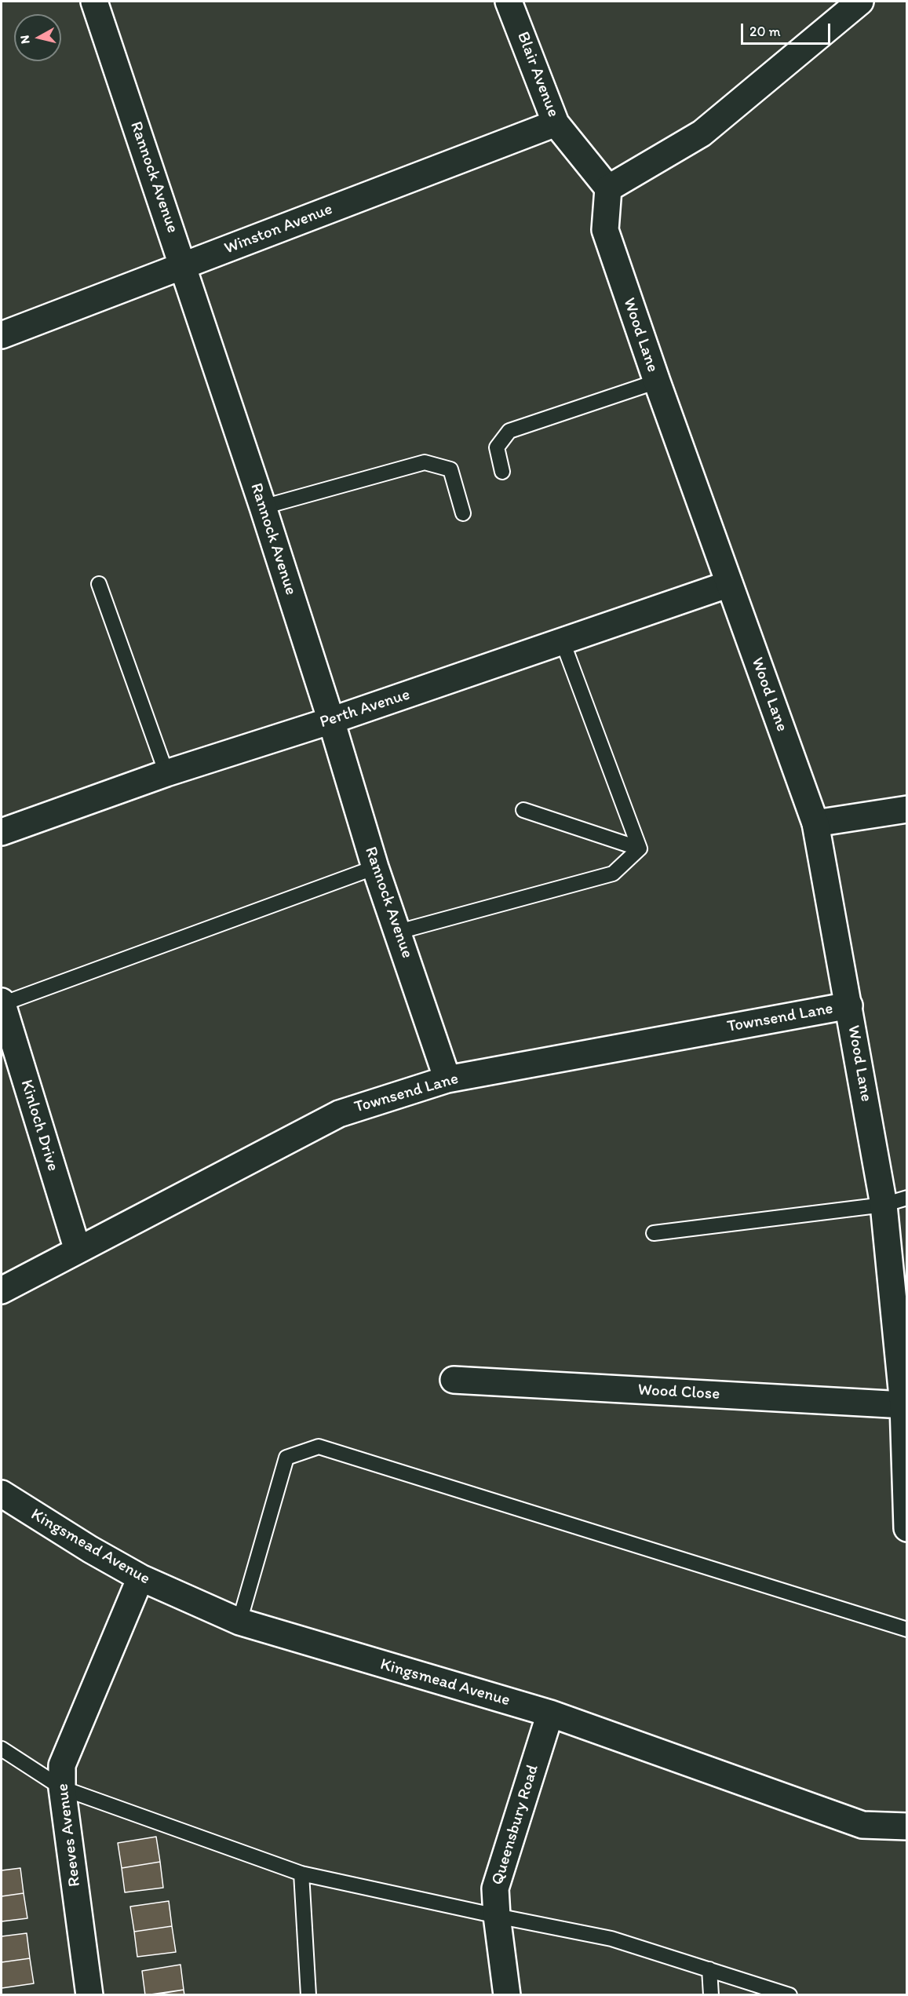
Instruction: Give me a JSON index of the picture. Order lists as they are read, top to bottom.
{
  "streets": {
    "street": [
      "Blair Avenue",
      "Rannock Avenue",
      "Winston Avenue",
      "Wood Lane",
      "Perth Avenue",
      "Townsend Lane",
      "Kinloch Drive",
      "Wood Close",
      "Kingsmead Avenue",
      "Queensbury Road",
      "Reeves Avenue"
    ]
  },
  "crossings": [
    ["Blair Avenue", "Winston Avenue"],
    ["Blair Avenue", "Wood Lane"],
    ["Rannock Avenue", "Winston Avenue"],
    ["Rannock Avenue", "Perth Avenue"],
    ["Rannock Avenue", "Townsend Lane"],
    ["Wood Lane", "Perth Avenue"],
    ["Wood Lane", "Townsend Lane"],
    ["Wood Lane", "Wood Close"],
    ["Townsend Lane", "Kinloch Drive"],
    ["Kingsmead Avenue", "Queensbury Road"],
    ["Kingsmead Avenue", "Reeves Avenue"]
  ],
  "scale_bar": "20 m",
  "north": "left"
}
